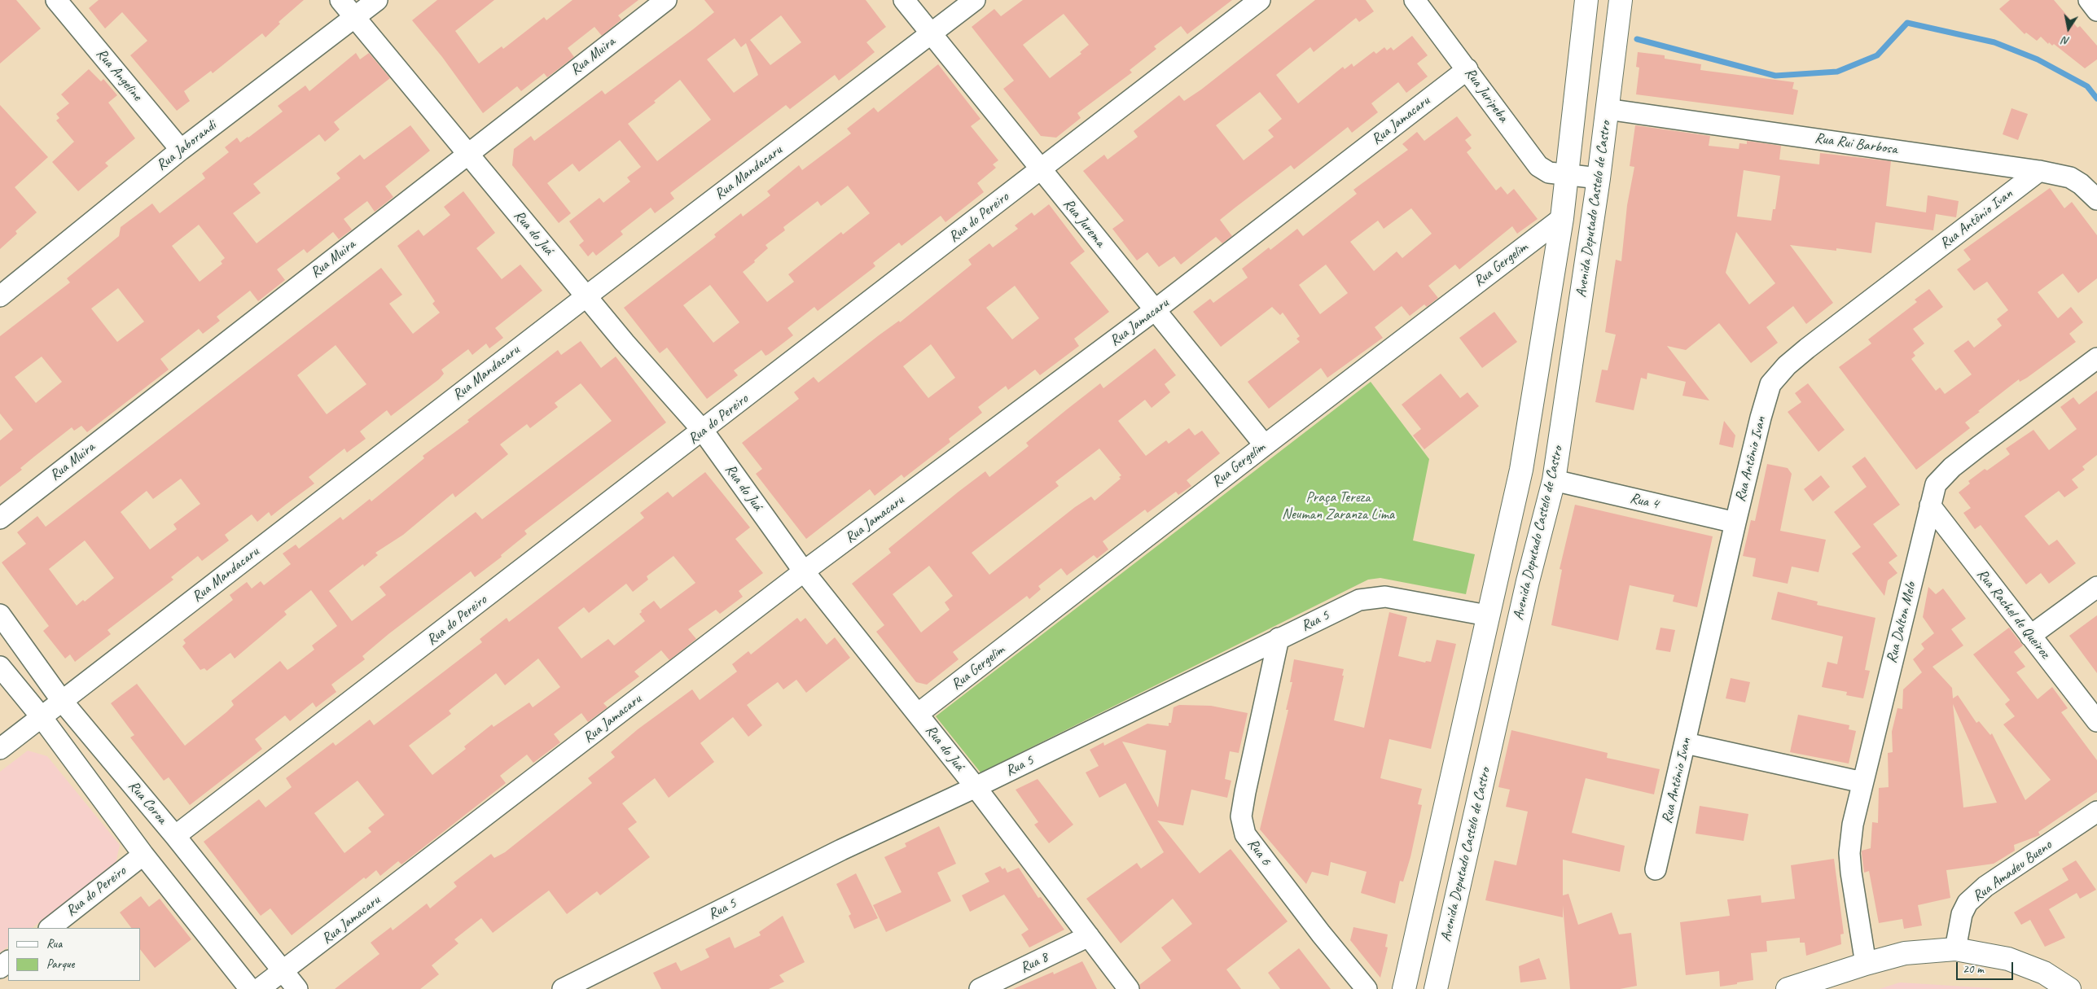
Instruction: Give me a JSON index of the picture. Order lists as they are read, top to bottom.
{
  "streets": {
    "main road": ["Avenida Deputado Castelo de Castro"],
    "street": [
      "Rua Muira",
      "Rua Angeline",
      "Rua Juripeba",
      "Rua Jamacaru",
      "Rua Rui Barbosa",
      "Rua Jaborandi",
      "Rua Mandacaru",
      "Rua do Pereiro",
      "Rua Antônio Ivan",
      "Rua Jurema",
      "Rua do Juá",
      "Rua Gergelim",
      "Rua 4",
      "Rua Rachel de Queiroz",
      "Rua 5",
      "Rua Dalton Melo",
      "Rua Coroa",
      "Rua 6",
      "Rua Amadeu Bueno",
      "Rua 8"
    ]
  },
  "crossings": [
    ["Rua Muira", "Rua do Juá"],
    ["Rua Angeline", "Rua Jaborandi"],
    ["Rua Juripeba", "Rua Jamacaru"],
    ["Rua Juripeba", "Avenida Deputado Castelo de Castro"],
    ["Rua Jamacaru", "Rua Jurema"],
    ["Rua Jamacaru", "Rua do Juá"],
    ["Rua Jamacaru", "Rua Coroa"],
    ["Rua Rui Barbosa", "Avenida Deputado Castelo de Castro"],
    ["Rua Rui Barbosa", "Rua Antônio Ivan"],
    ["Rua Jaborandi", "Rua do Juá"],
    ["Rua Mandacaru", "Rua Jurema"],
    ["Rua Mandacaru", "Rua do Juá"],
    ["Rua Mandacaru", "Rua Coroa"],
    ["Avenida Deputado Castelo de Castro", "Rua 4"],
    ["Rua do Pereiro", "Rua Jurema"],
    ["Rua do Pereiro", "Rua do Juá"],
    ["Rua do Pereiro", "Rua Coroa"],
    ["Rua Antônio Ivan", "Rua 4"],
    ["Rua Jurema", "Rua Gergelim"],
    ["Rua do Juá", "Rua Gergelim"],
    ["Rua do Juá", "Rua 5"],
    ["Rua do Juá", "Rua 8"],
    ["Rua Rachel de Queiroz", "Rua Dalton Melo"],
    ["Rua 5", "Rua 6"]
  ],
  "parks": ["Praça Tereza Neuman Zaranza Lima"],
  "legend": ["Rua", "Parque"],
  "scale_bar": "20 m",
  "north": "bottom"
}
